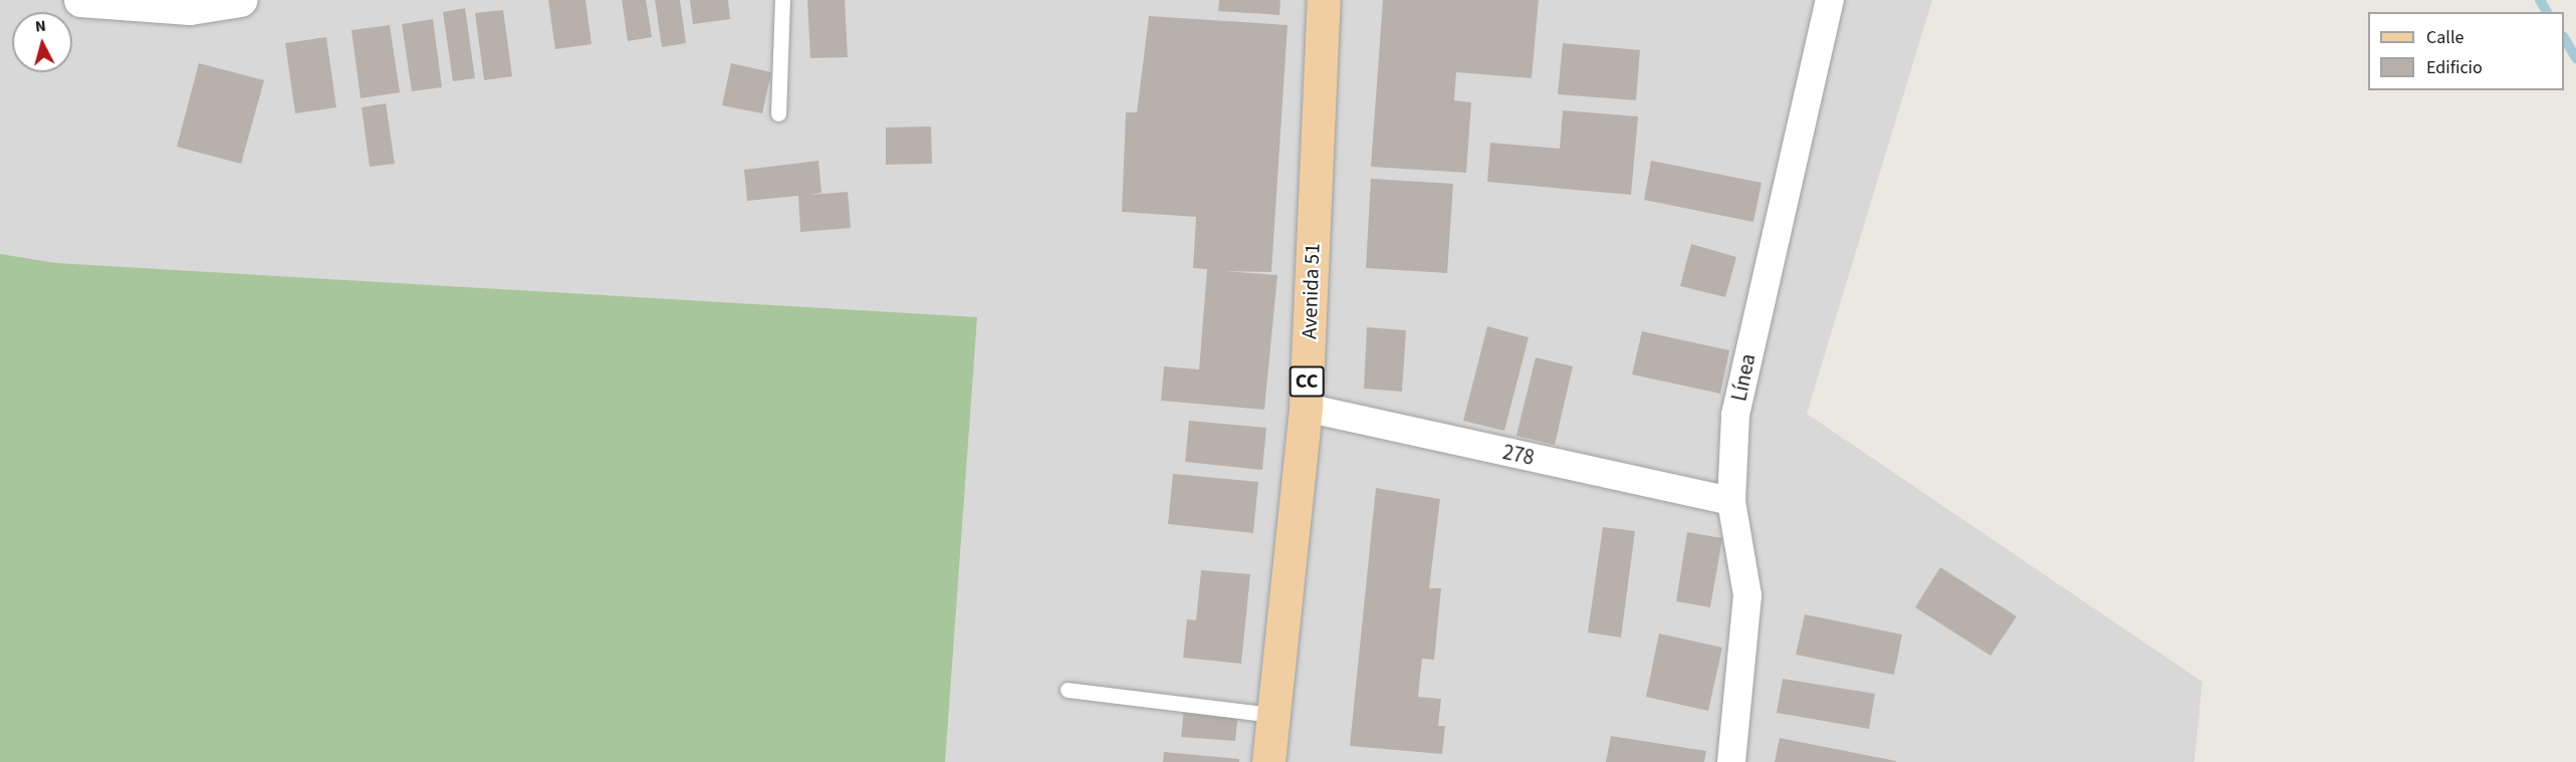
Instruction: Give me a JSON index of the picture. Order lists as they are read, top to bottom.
{
  "streets": {
    "main road": ["Avenida 51", "CC"],
    "street": ["Línea", "278"]
  },
  "crossings": [
    ["Avenida 51", "278"],
    ["Línea", "278"]
  ],
  "legend": ["Calle", "Edificio"],
  "north": "top"
}
